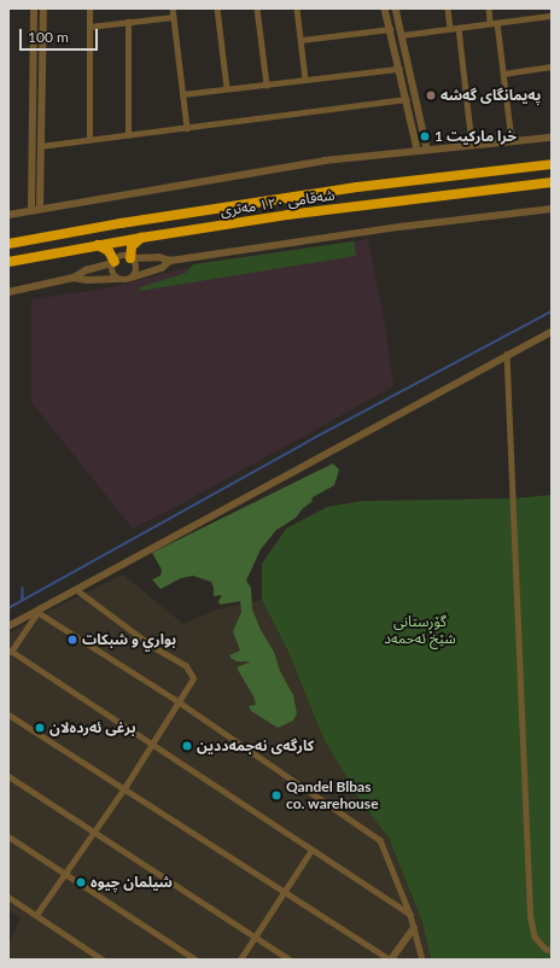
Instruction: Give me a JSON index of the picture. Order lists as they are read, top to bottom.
{
  "streets": {
    "highway": ["شەقامی ١٢٠ مەتری"]
  },
  "parks": ["گۆڕستانی شێخ ئەحمەد"],
  "places": [
    "پەیمانگای گەشە",
    "خرا ماركيت 1",
    "بواري و شبكات",
    "برغی ئەردەلان",
    "کارگەی نەجمەددین",
    "Qandel Blbas co. warehouse",
    "شيلمان چیوه"
  ],
  "scale_bar": "100 m"
}
